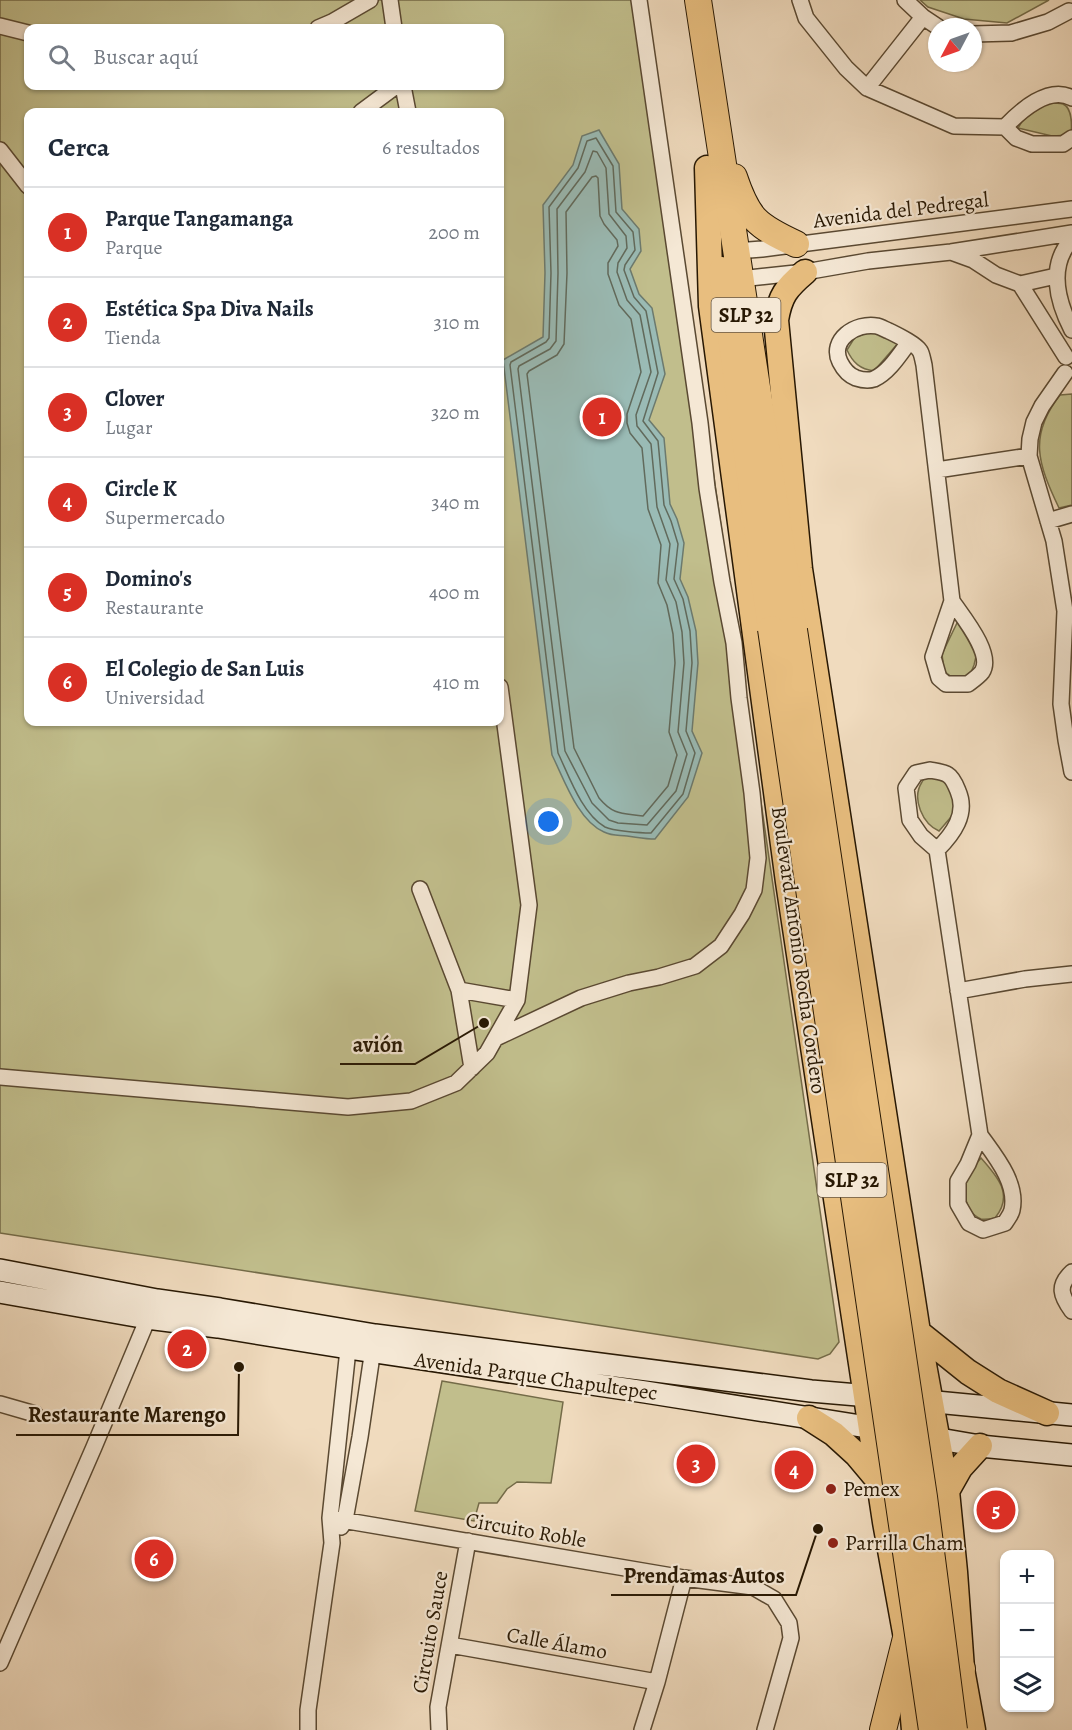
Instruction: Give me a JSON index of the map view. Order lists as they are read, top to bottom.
{
  "streets": {
    "highway": ["SLP 32"],
    "main road": ["Boulevard Antonio Rocha Cordero", "Avenida Parque Chapultepec"],
    "street": [
      "Avenida del Pedregal",
      "Circuito Roble",
      "Circuito Sauce",
      "Calle Álamo"
    ]
  },
  "crossings": [
    ["Avenida del Pedregal", "SLP 32"],
    ["SLP 32", "Boulevard Antonio Rocha Cordero"],
    ["Boulevard Antonio Rocha Cordero", "Avenida Parque Chapultepec"],
    ["Circuito Roble", "Circuito Sauce"],
    ["Circuito Sauce", "Calle Álamo"]
  ],
  "places": [
    "avión",
    "Restaurante Marengo",
    "Pemex",
    "Prendamas Autos",
    "Parrilla Cham"
  ],
  "north": "bottom left",
  "page": {
    "search": "Buscar aquí",
    "heading": ["Cerca", "6 resultados"],
    "list": [
      {
        "mark": "1",
        "name": "Parque Tangamanga",
        "note": "Parque",
        "value": "200 m"
      },
      {
        "mark": "2",
        "name": "Estética Spa Diva Nails",
        "note": "Tienda",
        "value": "310 m"
      },
      {
        "mark": "3",
        "name": "Clover",
        "note": "Lugar",
        "value": "320 m"
      },
      {
        "mark": "4",
        "name": "Circle K",
        "note": "Supermercado",
        "value": "340 m"
      },
      {
        "mark": "5",
        "name": "Domino's",
        "note": "Restaurante",
        "value": "400 m"
      },
      {
        "mark": "6",
        "name": "El Colegio de San Luis",
        "note": "Universidad",
        "value": "410 m"
      }
    ],
    "pins": [
      "1",
      "2",
      "3",
      "4",
      "5",
      "6"
    ],
    "map_buttons": ["+", "−"]
  }
}
